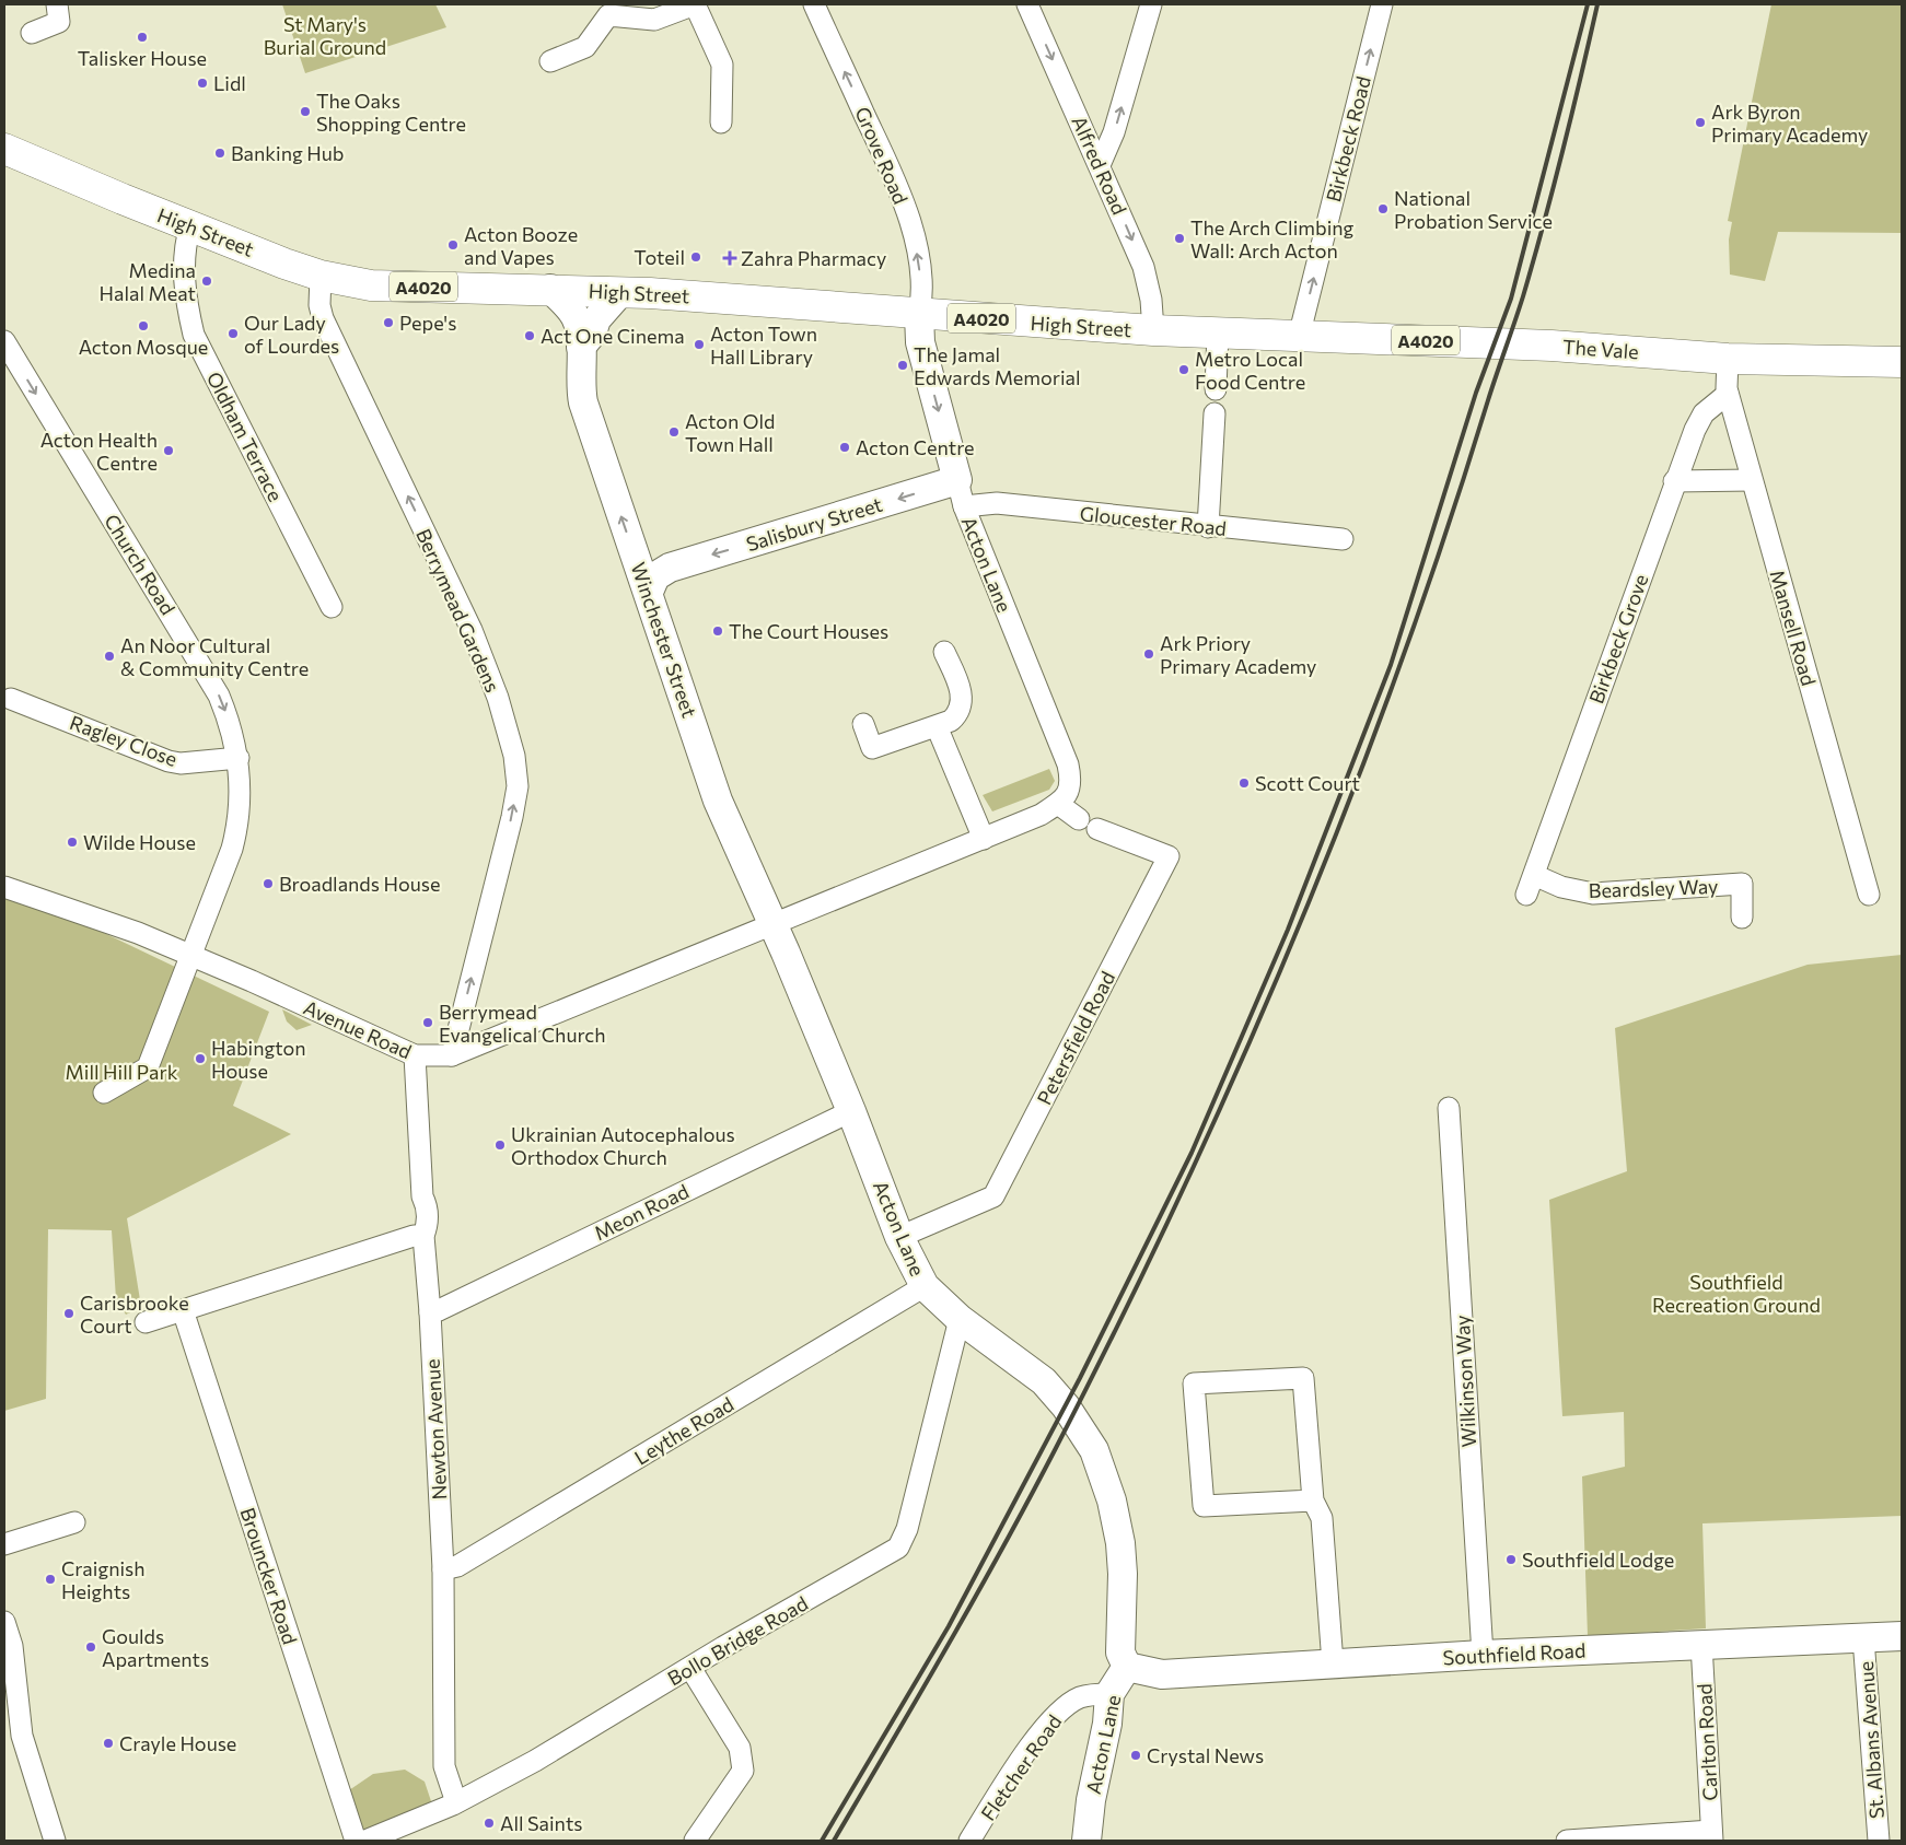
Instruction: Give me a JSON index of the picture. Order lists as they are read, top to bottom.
{
  "streets": {
    "main road": [
      "High Street",
      "A4020",
      "The Vale",
      "Salisbury Street",
      "Acton Lane",
      "Winchester Street",
      "Southfield Road"
    ],
    "street": [
      "Birkbeck Road",
      "Grove Road",
      "Alfred Road",
      "Oldham Terrace",
      "Gloucester Road",
      "Church Road",
      "Berrymead Gardens",
      "Mansell Road",
      "Birkbeck Grove",
      "Ragley Close",
      "Beardsley Way",
      "Avenue Road",
      "Petersfield Road",
      "Meon Road",
      "Wilkinson Way",
      "Newton Avenue",
      "Leythe Road",
      "Brouncker Road",
      "Bollo Bridge Road",
      "St. Albans Avenue",
      "Carlton Road",
      "Fletcher Road"
    ]
  },
  "crossings": [
    ["Birkbeck Road", "High Street"],
    ["Birkbeck Road", "The Vale"],
    ["Grove Road", "High Street"],
    ["Grove Road", "Acton Lane"],
    ["Alfred Road", "High Street"],
    ["High Street", "The Vale"],
    ["High Street", "Oldham Terrace"],
    ["High Street", "Acton Lane"],
    ["High Street", "Berrymead Gardens"],
    ["High Street", "Winchester Street"],
    ["The Vale", "Mansell Road"],
    ["Gloucester Road", "Salisbury Street"],
    ["Gloucester Road", "Acton Lane"],
    ["Salisbury Street", "Acton Lane"],
    ["Salisbury Street", "Winchester Street"],
    ["Church Road", "Ragley Close"],
    ["Church Road", "Avenue Road"],
    ["Acton Lane", "Winchester Street"],
    ["Acton Lane", "Avenue Road"],
    ["Acton Lane", "Petersfield Road"],
    ["Acton Lane", "Meon Road"],
    ["Acton Lane", "Leythe Road"],
    ["Acton Lane", "Bollo Bridge Road"],
    ["Acton Lane", "Southfield Road"],
    ["Acton Lane", "Fletcher Road"],
    ["Berrymead Gardens", "Avenue Road"],
    ["Mansell Road", "Birkbeck Grove"],
    ["Birkbeck Grove", "Beardsley Way"],
    ["Winchester Street", "Avenue Road"],
    ["Avenue Road", "Newton Avenue"],
    ["Meon Road", "Newton Avenue"],
    ["Wilkinson Way", "Southfield Road"],
    ["Newton Avenue", "Leythe Road"],
    ["Newton Avenue", "Bollo Bridge Road"],
    ["Southfield Road", "St. Albans Avenue"],
    ["Southfield Road", "Carlton Road"]
  ],
  "one_way": [
    "Birkbeck Road",
    "Grove Road",
    "Alfred Road",
    "Salisbury Street",
    "Church Road",
    "Berrymead Gardens"
  ],
  "parks": ["St Mary's Burial Ground", "Mill Hill Park", "Southfield Recreation Ground"],
  "places": {
    "other": [
      "Talisker House",
      "Lidl",
      "The Oaks Shopping Centre",
      "Ark Byron Primary Academy",
      "Banking Hub",
      "National Probation Service",
      "The Arch Climbing Wall: Arch Acton",
      "Acton Booze and Vapes",
      "Toteil",
      "Medina Halal Meat",
      "Pepe's",
      "Acton Mosque",
      "Our Lady of Lourdes",
      "Act One Cinema",
      "Acton Town Hall Library",
      "The Jamal Edwards Memorial",
      "Metro Local Food Centre",
      "Acton Old Town Hall",
      "Acton Centre",
      "Acton Health Centre",
      "The Court Houses",
      "Ark Priory Primary Academy",
      "An Noor Cultural & Community Centre",
      "Scott Court",
      "Wilde House",
      "Broadlands House",
      "Berrymead Evangelical Church",
      "Habington House",
      "Ukrainian Autocephalous Orthodox Church",
      "Carisbrooke Court",
      "Southfield Lodge",
      "Craignish Heights",
      "Goulds Apartments",
      "Crayle House",
      "Crystal News",
      "All Saints"
    ],
    "health": ["Zahra Pharmacy"]
  }
}
